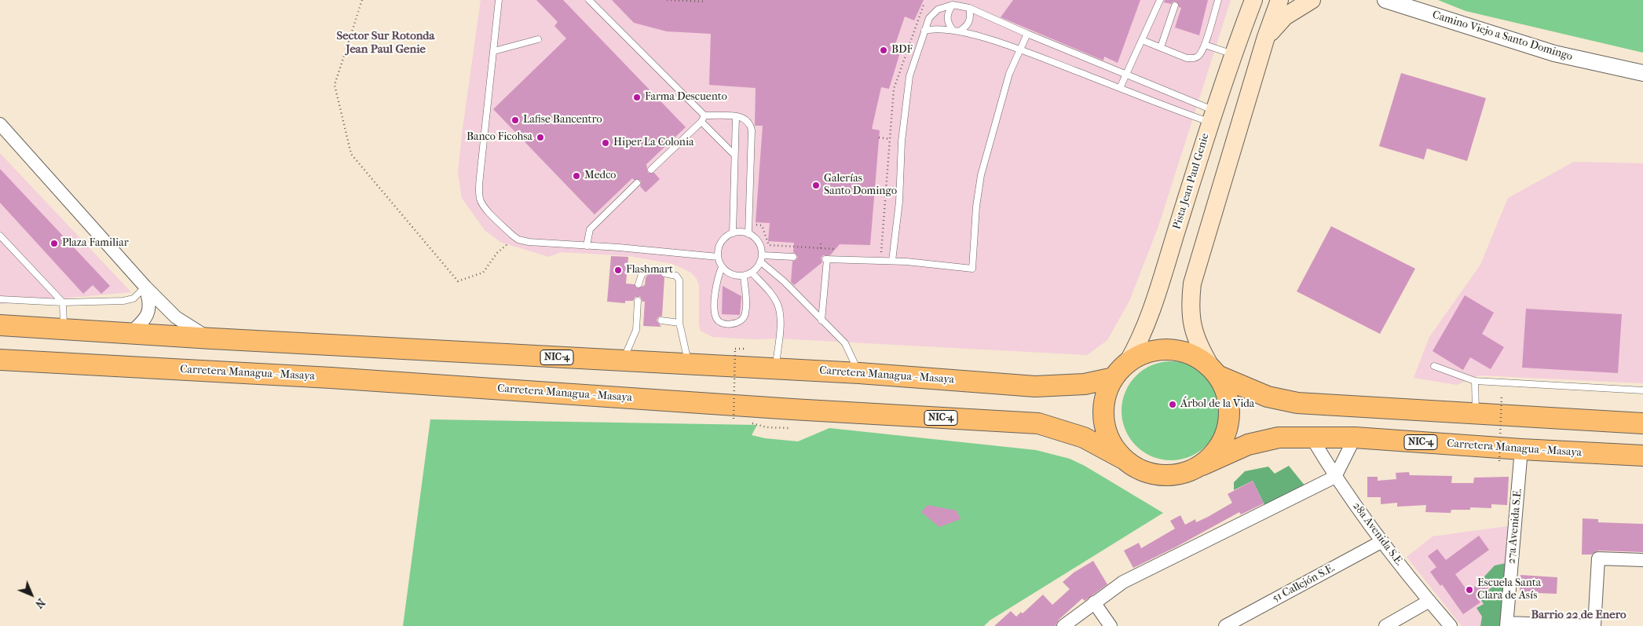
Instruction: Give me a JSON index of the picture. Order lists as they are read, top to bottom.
{
  "streets": {
    "highway": ["NIC-4", "Carretera Managua - Masaya"],
    "main road": ["Pista Jean Paul Genie"],
    "street": [
      "Camino Viejo a Santo Domingo",
      "27a Avenida S.E.",
      "28a Avenida S.E.",
      "51 Callejón S.E."
    ]
  },
  "crossings": [
    ["Pista Jean Paul Genie", "NIC-4"],
    ["Pista Jean Paul Genie", "Carretera Managua - Masaya"],
    ["NIC-4", "Carretera Managua - Masaya"],
    ["Carretera Managua - Masaya", "27a Avenida S.E."],
    ["Carretera Managua - Masaya", "28a Avenida S.E."],
    ["28a Avenida S.E.", "51 Callejón S.E."]
  ],
  "districts": ["Sector Sur Rotonda Jean Paul Genie", "Barrio 22 de Enero"],
  "places": [
    "BDF",
    "Farma Descuento",
    "Lafise Bancentro",
    "Banco Ficohsa",
    "Hiper La Colonia",
    "Medco",
    "Galerías Santo Domingo",
    "Plaza Familiar",
    "Flashmart",
    "Árbol de la Vida",
    "Escuela Santa Clara de Asís"
  ],
  "north": "bottom right"
}
